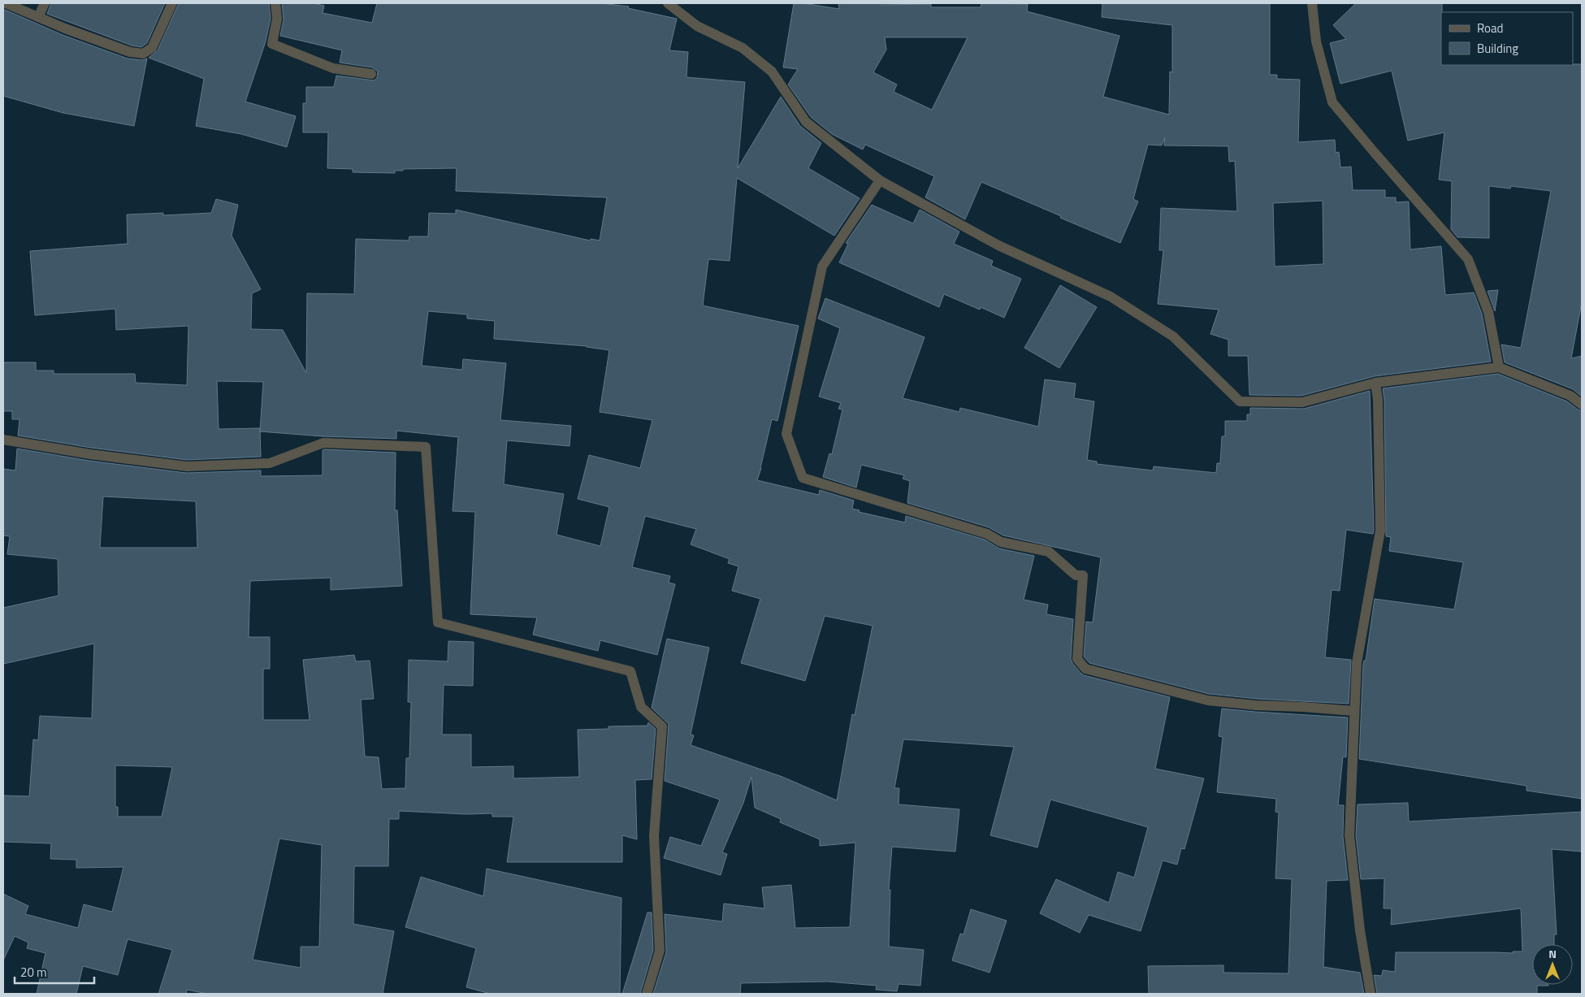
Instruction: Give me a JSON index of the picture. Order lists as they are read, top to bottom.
{
  "legend": ["Road", "Building"],
  "scale_bar": "20 m",
  "north": "top"
}
